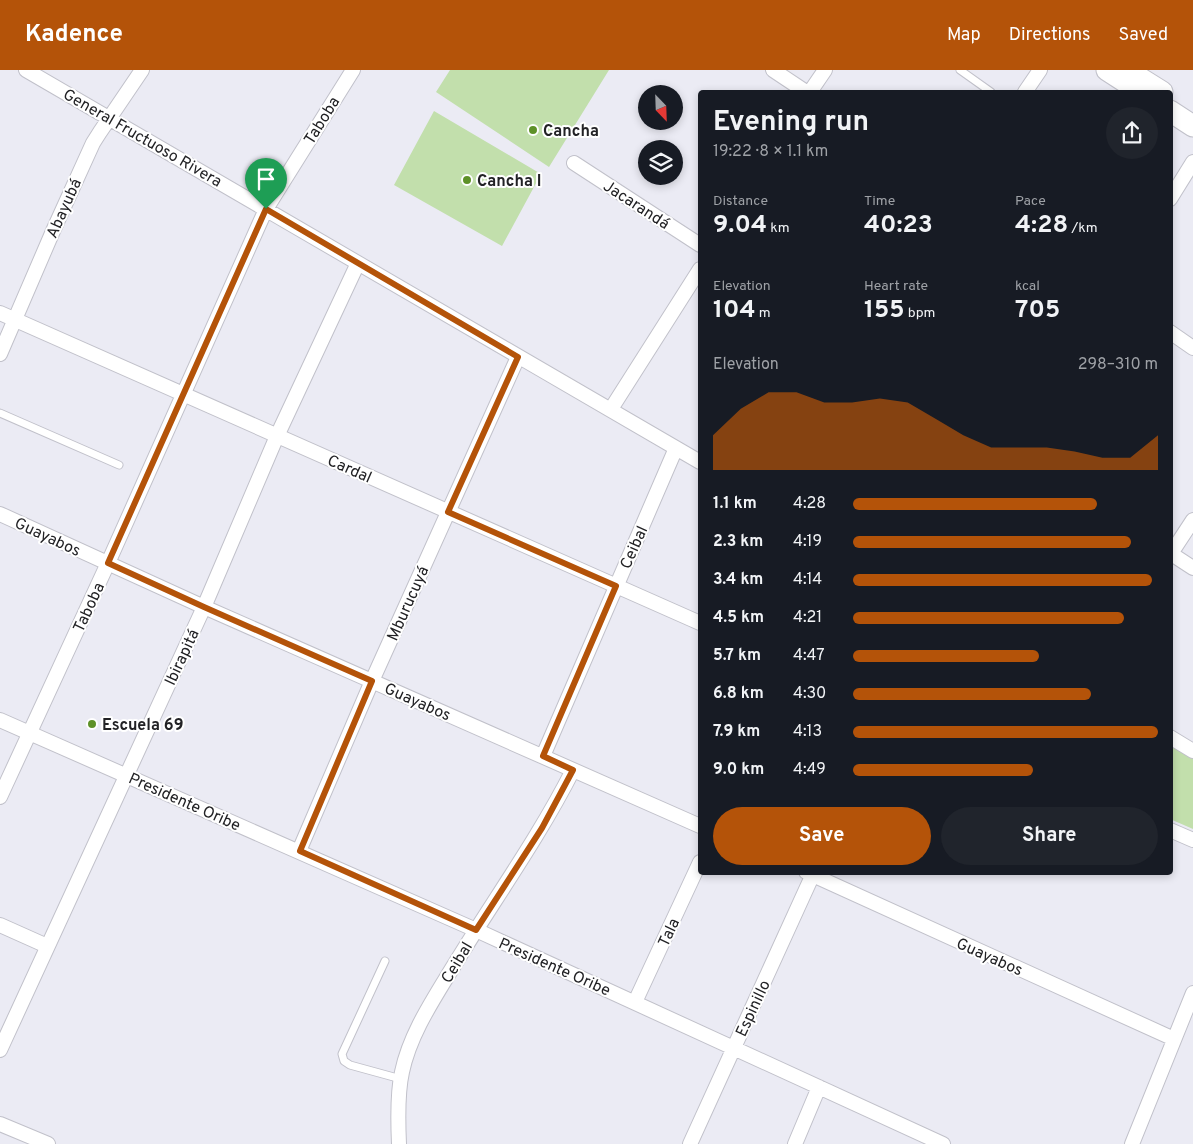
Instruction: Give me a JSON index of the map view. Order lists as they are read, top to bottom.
{
  "streets": {
    "street": [
      "Taboba",
      "General Fructuoso Rivera",
      "Jacarandá",
      "Abayubá",
      "Cardal",
      "Guayabos",
      "Ceibal",
      "Mburucuyá",
      "Ibirapitá",
      "Presidente Oribe",
      "Tala",
      "Espinillo"
    ]
  },
  "crossings": [
    ["Taboba", "General Fructuoso Rivera"],
    ["Taboba", "Cardal"],
    ["Taboba", "Guayabos"],
    ["Taboba", "Presidente Oribe"],
    ["General Fructuoso Rivera", "Abayubá"],
    ["General Fructuoso Rivera", "Ceibal"],
    ["General Fructuoso Rivera", "Mburucuyá"],
    ["General Fructuoso Rivera", "Ibirapitá"],
    ["Abayubá", "Cardal"],
    ["Cardal", "Ceibal"],
    ["Cardal", "Mburucuyá"],
    ["Cardal", "Ibirapitá"],
    ["Guayabos", "Ceibal"],
    ["Guayabos", "Mburucuyá"],
    ["Guayabos", "Ibirapitá"],
    ["Ceibal", "Presidente Oribe"],
    ["Mburucuyá", "Presidente Oribe"],
    ["Ibirapitá", "Presidente Oribe"],
    ["Presidente Oribe", "Tala"],
    ["Presidente Oribe", "Espinillo"]
  ],
  "places": ["Cancha", "Cancha I", "Escuela 69"],
  "north": "bottom right",
  "page": {
    "header": "Kadence",
    "nav": ["Map", "Directions", "Saved"],
    "heading": ["Evening run", "19:22 · 8 × 1.1 km"],
    "stats": [
      ["Distance", "9.04 km"],
      ["Time", "40:23"],
      ["Pace", "4:28 /km"],
      ["Elevation", "104 m"],
      ["Heart rate", "155 bpm"],
      ["kcal", "705"]
    ],
    "chart": ["Elevation", "298–310 m"],
    "list": [
      {
        "name": "1.1 km",
        "note": "4:28"
      },
      {
        "name": "2.3 km",
        "note": "4:19"
      },
      {
        "name": "3.4 km",
        "note": "4:14"
      },
      {
        "name": "4.5 km",
        "note": "4:21"
      },
      {
        "name": "5.7 km",
        "note": "4:47"
      },
      {
        "name": "6.8 km",
        "note": "4:30"
      },
      {
        "name": "7.9 km",
        "note": "4:13"
      },
      {
        "name": "9.0 km",
        "note": "4:49"
      }
    ],
    "buttons": ["Save", "Share"]
  }
}
